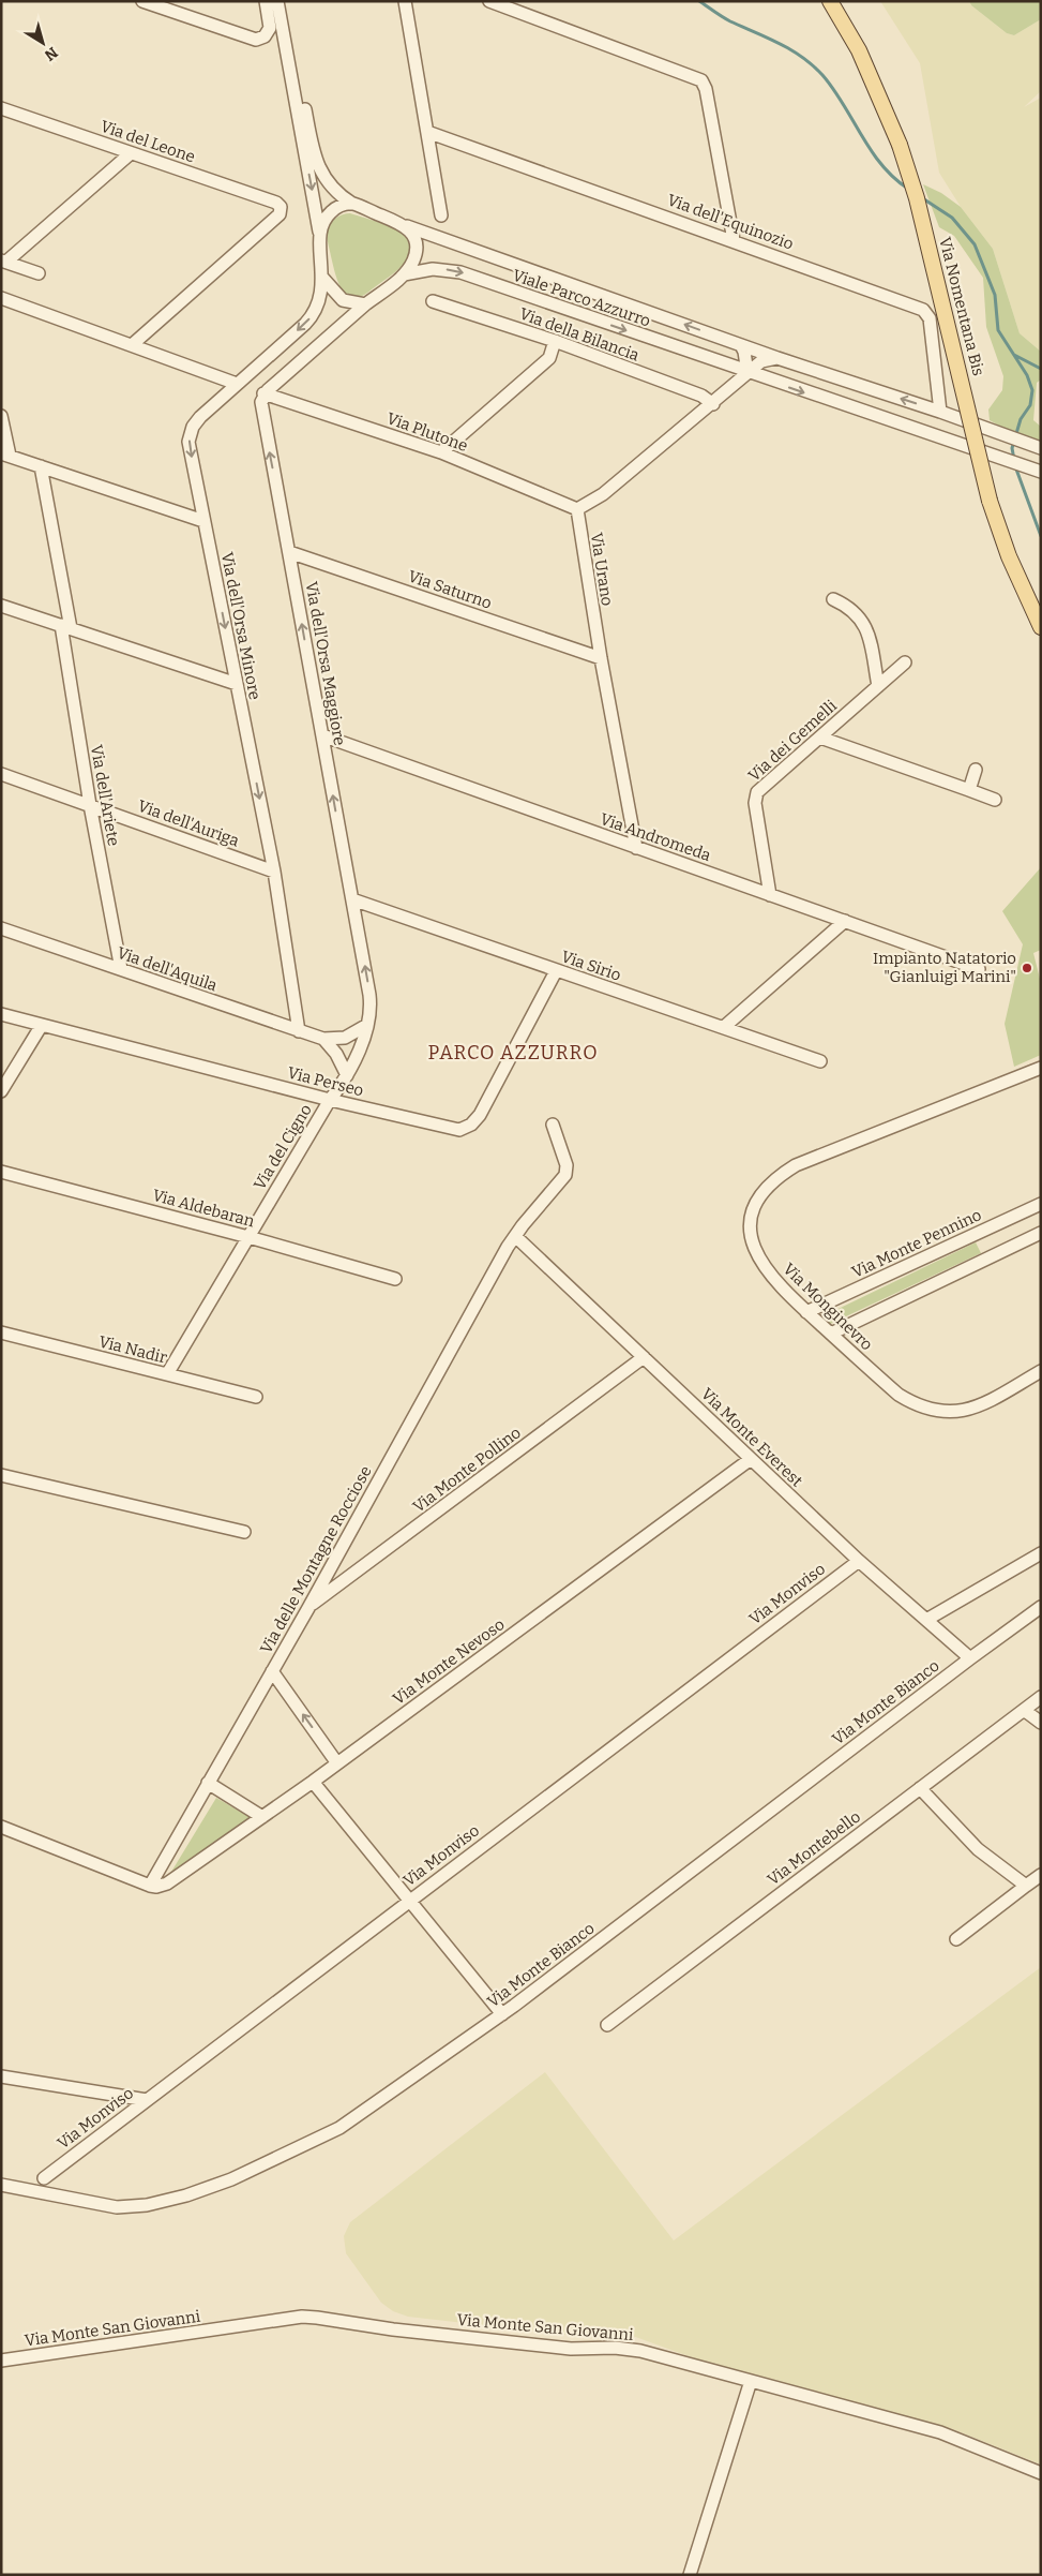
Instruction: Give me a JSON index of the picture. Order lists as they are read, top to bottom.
{
  "streets": {
    "main road": ["Via Nomentana Bis"],
    "street": [
      "Via del Leone",
      "Via dell'Equinozio",
      "Viale Parco Azzurro",
      "Via della Bilancia",
      "Via Plutone",
      "Via Urano",
      "Via Saturno",
      "Via dell'Orsa Minore",
      "Via dell'Orsa Maggiore",
      "Via dei Gemelli",
      "Via dell'Ariete",
      "Via dell'Auriga",
      "Via Andromeda",
      "Via Sirio",
      "Via dell'Aquila",
      "Via Perseo",
      "Via del Cigno",
      "Via Aldebaran",
      "Via Monte Pennino",
      "Via Monginevro",
      "Via Nadir",
      "Via Monte Everest",
      "Via Monte Pollino",
      "Via delle Montagne Rocciose",
      "Via Monviso",
      "Via Monte Nevoso",
      "Via Monte Bianco",
      "Via Montebello",
      "Via Monte San Giovanni"
    ]
  },
  "crossings": [
    ["Via dell'Equinozio", "Viale Parco Azzurro"],
    ["Viale Parco Azzurro", "Via dell'Orsa Minore"],
    ["Via Plutone", "Via Urano"],
    ["Via Plutone", "Via dell'Orsa Maggiore"],
    ["Via Urano", "Via Saturno"],
    ["Via Urano", "Via Andromeda"],
    ["Via Saturno", "Via dell'Orsa Maggiore"],
    ["Via dell'Orsa Minore", "Via dell'Auriga"],
    ["Via dell'Orsa Minore", "Via dell'Aquila"],
    ["Via dell'Orsa Maggiore", "Via Andromeda"],
    ["Via dell'Orsa Maggiore", "Via Sirio"],
    ["Via dell'Orsa Maggiore", "Via del Cigno"],
    ["Via dei Gemelli", "Via Andromeda"],
    ["Via dell'Ariete", "Via dell'Auriga"],
    ["Via dell'Ariete", "Via dell'Aquila"],
    ["Via Sirio", "Via Perseo"],
    ["Via Perseo", "Via del Cigno"],
    ["Via del Cigno", "Via Aldebaran"],
    ["Via del Cigno", "Via Nadir"],
    ["Via Monte Pennino", "Via Monginevro"],
    ["Via Monte Everest", "Via Monte Pollino"],
    ["Via Monte Everest", "Via delle Montagne Rocciose"],
    ["Via Monte Everest", "Via Monviso"],
    ["Via Monte Everest", "Via Monte Nevoso"],
    ["Via Monte Everest", "Via Monte Bianco"],
    ["Via Monte Pollino", "Via delle Montagne Rocciose"],
    ["Via delle Montagne Rocciose", "Via Monte Nevoso"]
  ],
  "one_way": ["Via dell'Orsa Minore", "Via dell'Orsa Maggiore"],
  "districts": ["PARCO AZZURRO"],
  "places": ["Impianto Natatorio \"Gianluigi Marini\""],
  "north": "bottom right"
}
